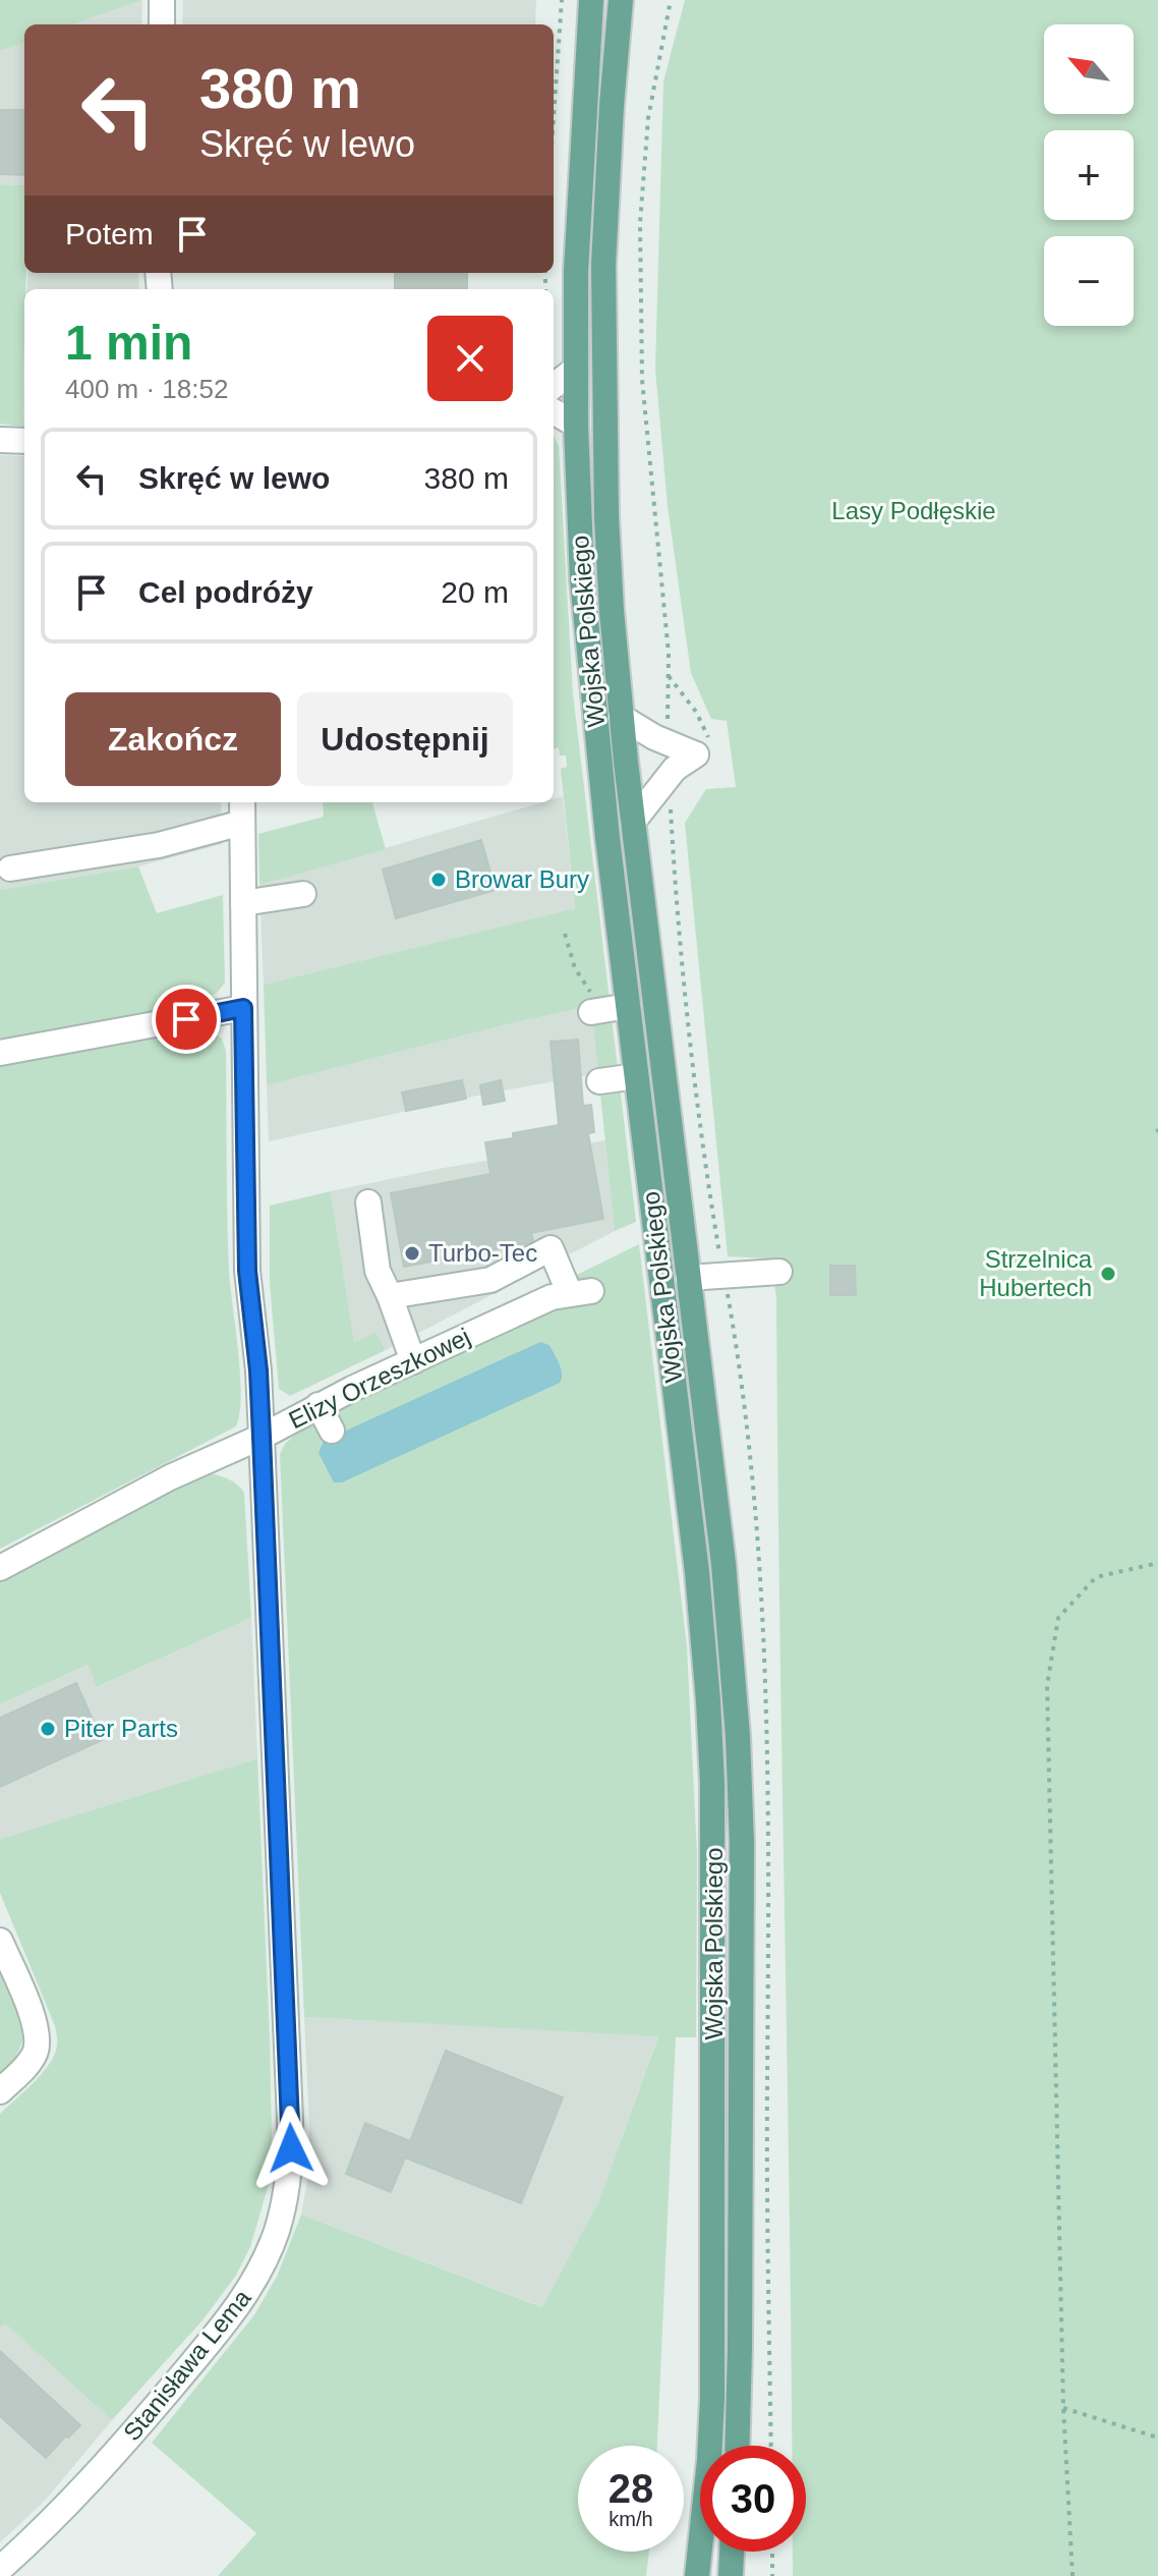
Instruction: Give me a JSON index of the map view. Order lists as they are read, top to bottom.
{
  "streets": {
    "main road": ["Wojska Polskiego"],
    "street": ["Elizy Orzeszkowej", "Stanisława Lema"]
  },
  "crossings": [
    ["Elizy Orzeszkowej", "Stanisława Lema"]
  ],
  "parks": ["Lasy Podłęskie"],
  "places": [
    "Browar Bury",
    "Turbo-Tec",
    "Strzelnica Hubertech",
    "Piter Parts"
  ],
  "north": "top left",
  "page": {
    "map_buttons": ["+", "−"],
    "turn": ["380 m", "Skręć w lewo"],
    "then": "Potem",
    "heading": ["1 min", "400 m · 18:52"],
    "list": [
      {
        "name": "Skręć w lewo",
        "value": "380 m"
      },
      {
        "name": "Cel podróży",
        "value": "20 m"
      }
    ],
    "buttons": ["Zakończ", "Udostępnij"],
    "speed": "28 km/h",
    "limit": "30"
  }
}
